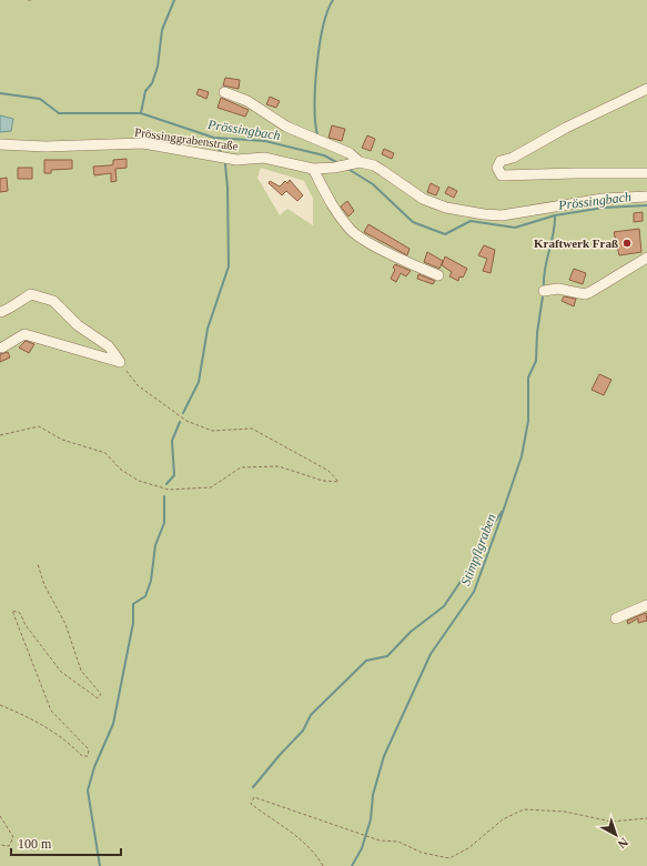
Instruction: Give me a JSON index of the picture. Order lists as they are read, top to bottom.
{
  "streets": {
    "street": ["Prössinggrabenstraße"]
  },
  "water": ["Prössingbach", "Stimpflgraben"],
  "places": ["Kraftwerk Fraß"],
  "scale_bar": "100 m",
  "north": "bottom right"
}
